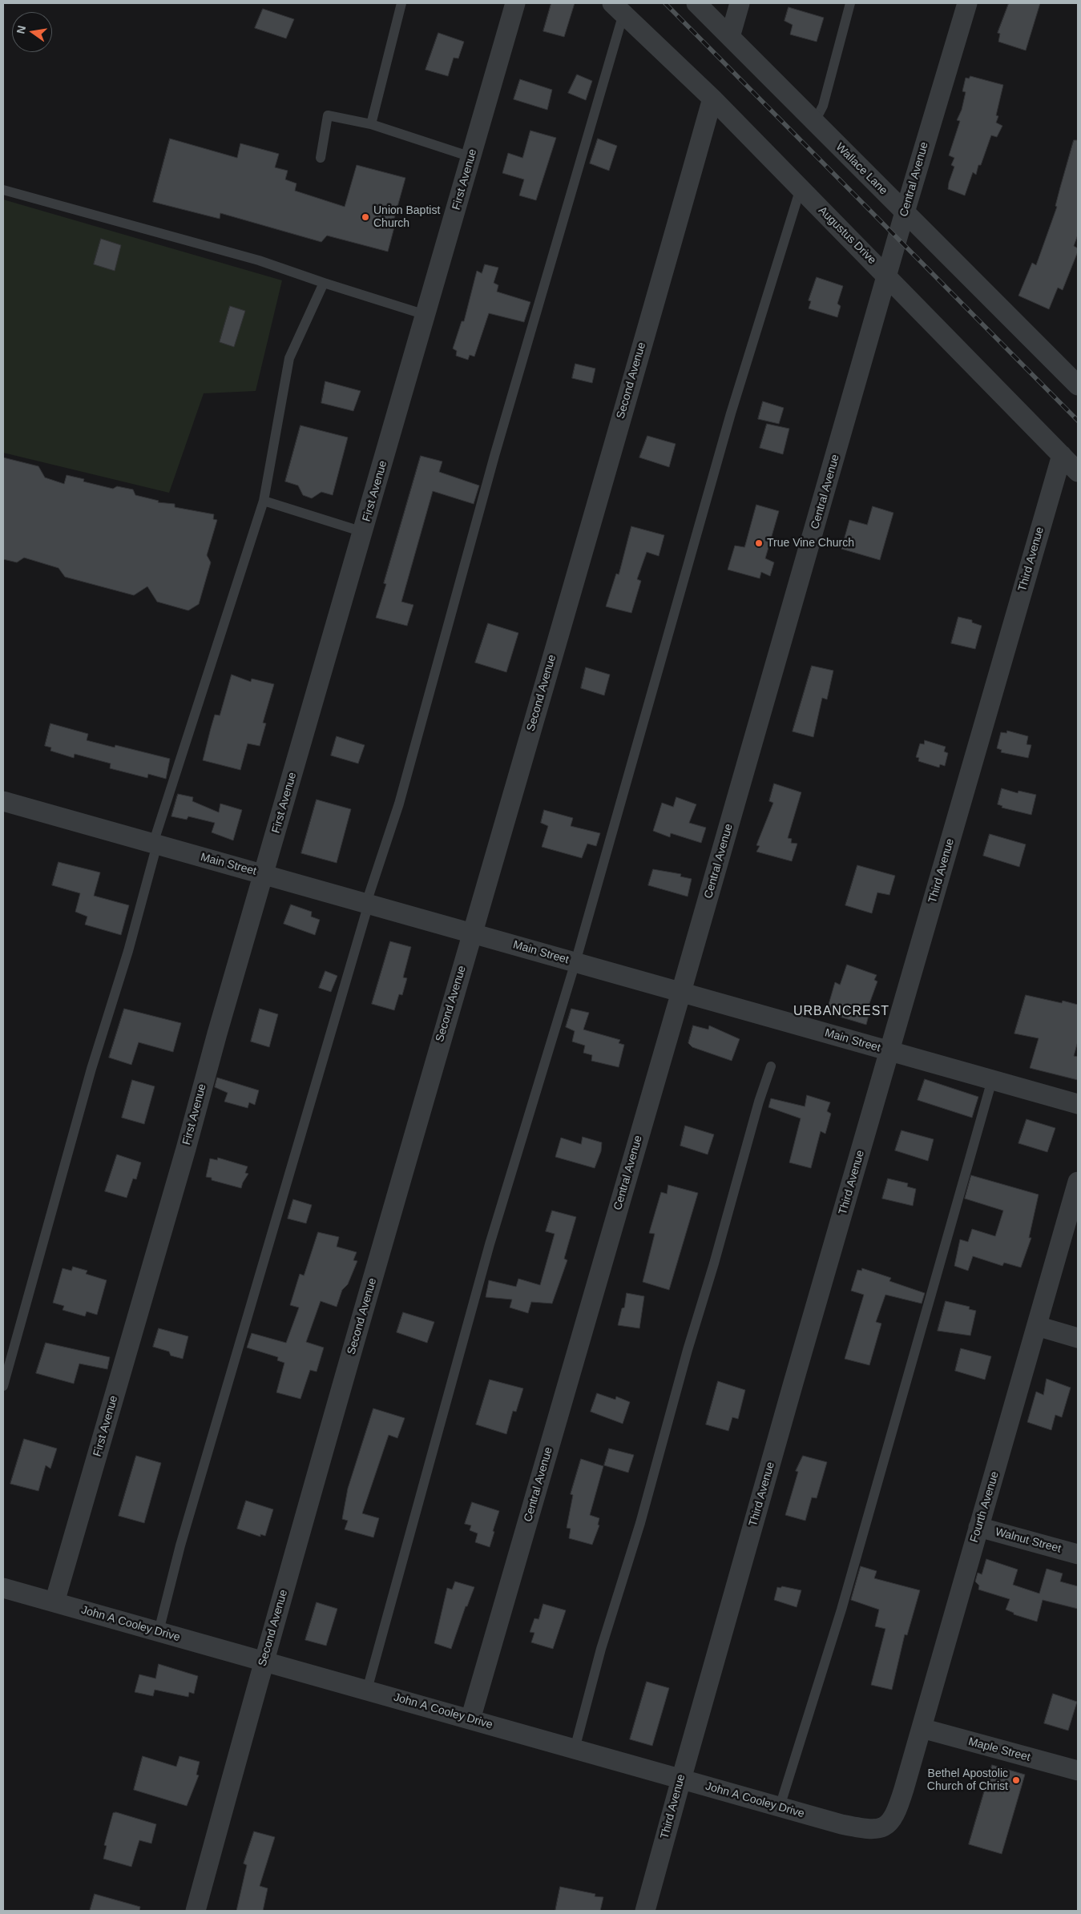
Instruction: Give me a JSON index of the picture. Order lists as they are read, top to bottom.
{
  "streets": {
    "street": [
      "Wallace Lane",
      "First Avenue",
      "Central Avenue",
      "Augustus Drive",
      "Second Avenue",
      "Third Avenue",
      "Main Street",
      "Fourth Avenue",
      "Walnut Street",
      "John A Cooley Drive",
      "Maple Street"
    ]
  },
  "crossings": [
    ["Wallace Lane", "Central Avenue"],
    ["First Avenue", "Main Street"],
    ["First Avenue", "John A Cooley Drive"],
    ["Central Avenue", "Augustus Drive"],
    ["Central Avenue", "Main Street"],
    ["Central Avenue", "John A Cooley Drive"],
    ["Augustus Drive", "Second Avenue"],
    ["Augustus Drive", "Third Avenue"],
    ["Second Avenue", "Main Street"],
    ["Second Avenue", "John A Cooley Drive"],
    ["Third Avenue", "Main Street"],
    ["Third Avenue", "John A Cooley Drive"],
    ["Fourth Avenue", "Walnut Street"],
    ["Fourth Avenue", "John A Cooley Drive"],
    ["Fourth Avenue", "Maple Street"]
  ],
  "districts": ["URBANCREST"],
  "places": ["Union Baptist Church", "True Vine Church", "Bethel Apostolic Church of Christ"],
  "north": "left"
}
